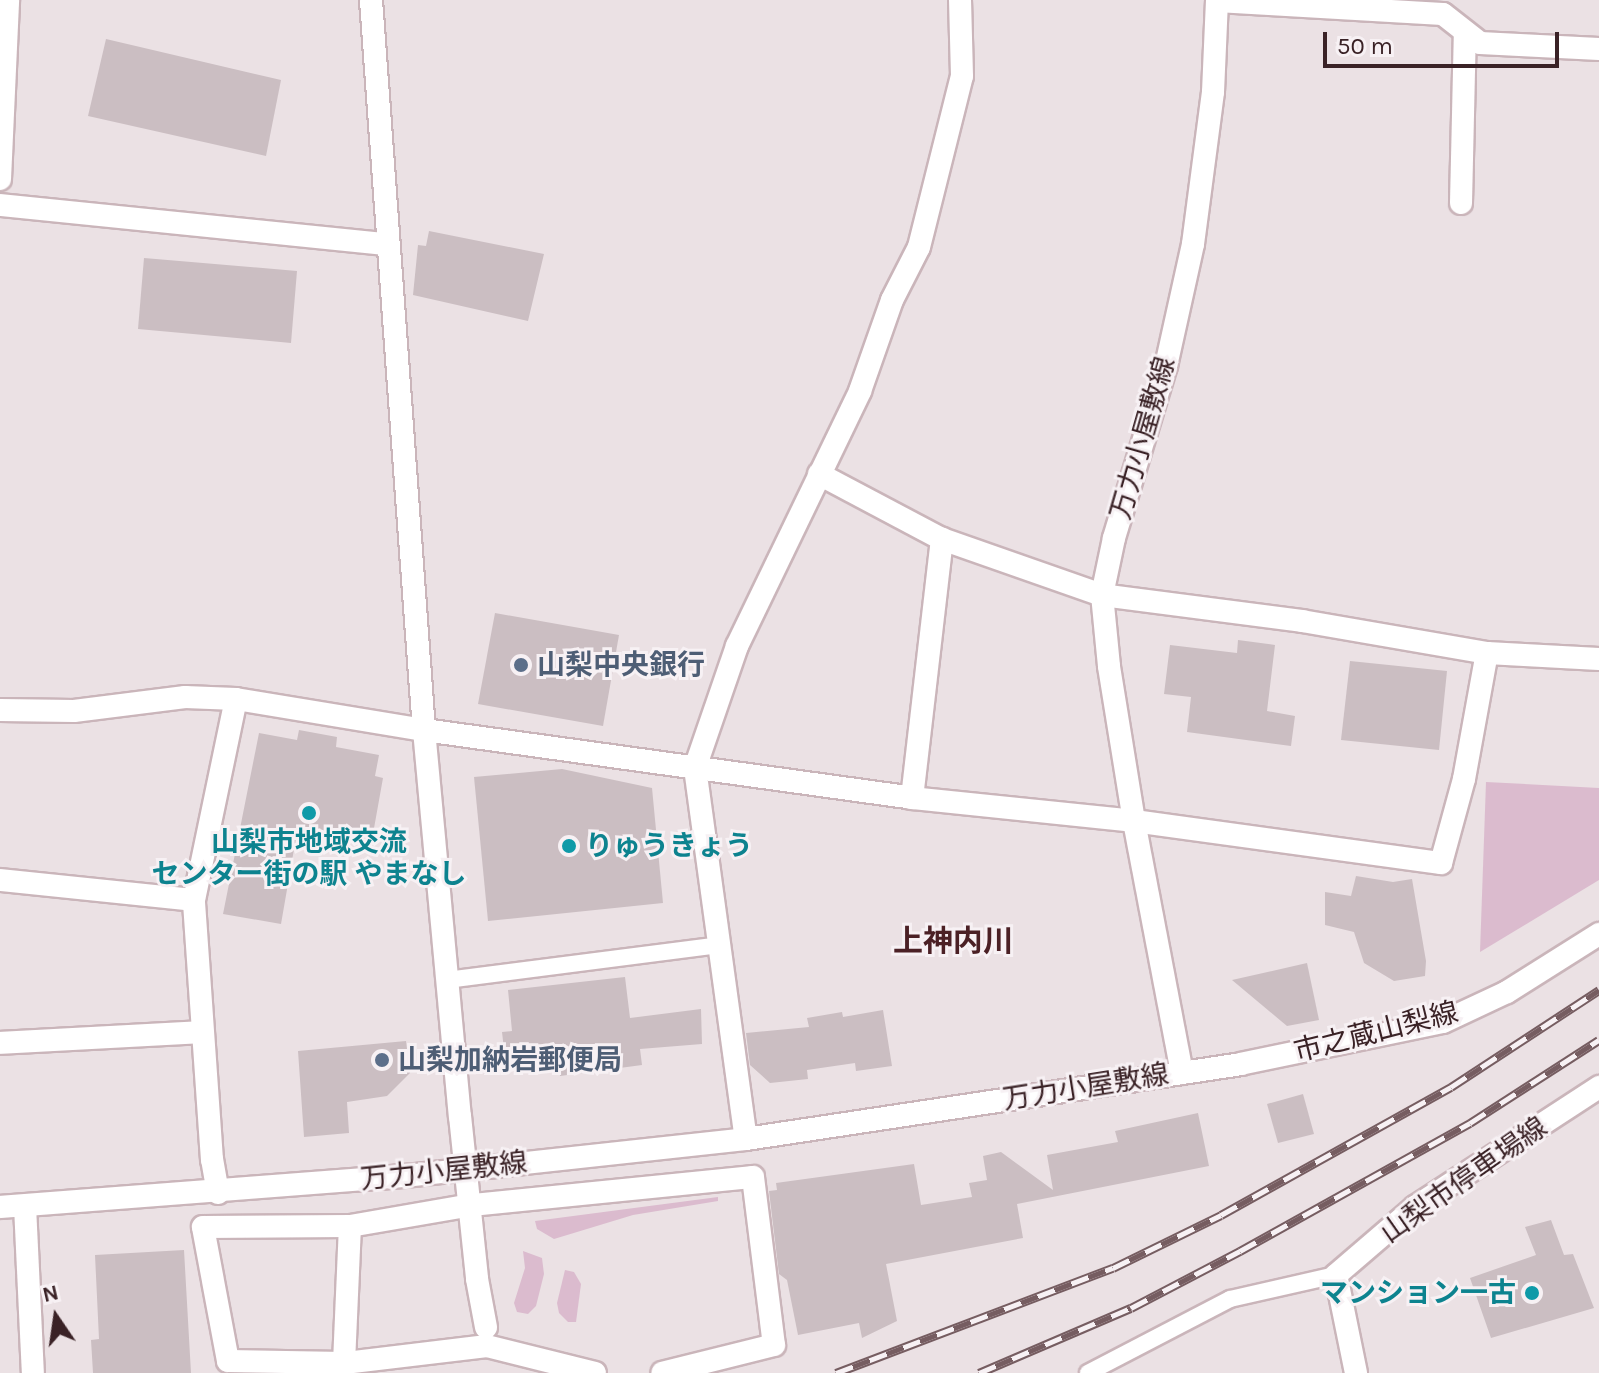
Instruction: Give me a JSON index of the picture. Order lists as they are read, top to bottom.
{
  "streets": {
    "street": ["万力小屋敷線", "市之蔵山梨線", "山梨市停車場線"]
  },
  "crossings": [
    ["万力小屋敷線", "市之蔵山梨線"]
  ],
  "districts": ["上神内川"],
  "places": [
    "山梨中央銀行",
    "山梨市地域交流 センター街の駅 やまなし",
    "りゅうきょう",
    "山梨加納岩郵便局",
    "マンション一古"
  ],
  "scale_bar": "50 m",
  "north": "top"
}
